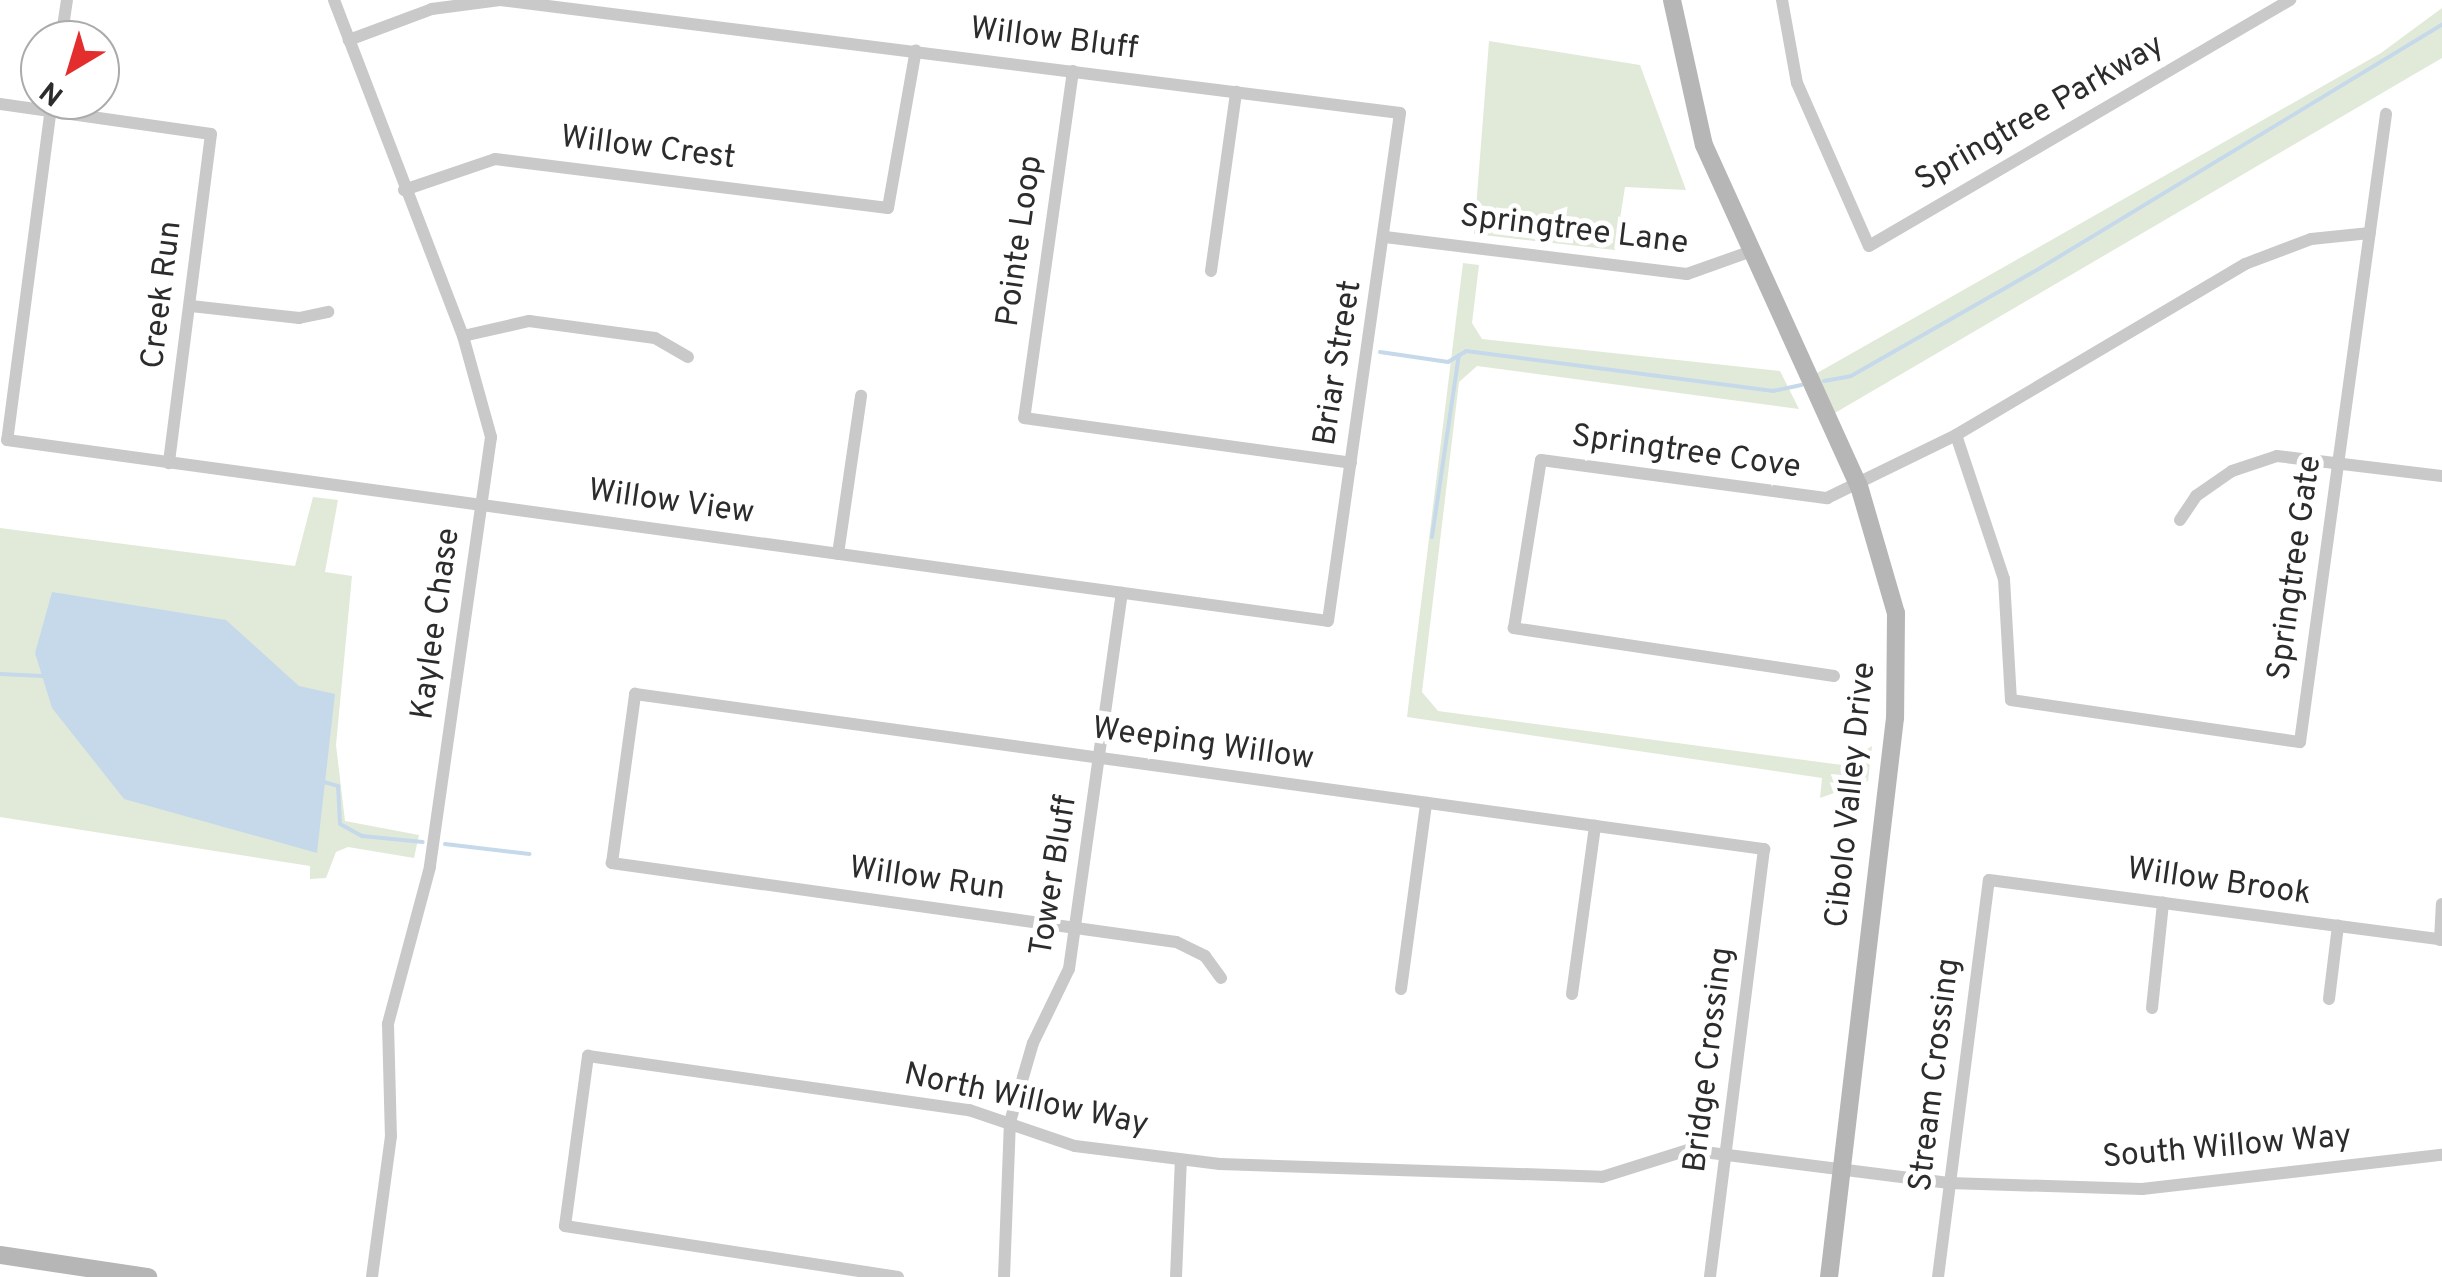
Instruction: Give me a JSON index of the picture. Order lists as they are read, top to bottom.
{
  "streets": {
    "main road": ["Cibolo Valley Drive"],
    "street": [
      "Willow Bluff",
      "Springtree Parkway",
      "Willow Crest",
      "Springtree Lane",
      "Pointe Loop",
      "Creek Run",
      "Briar Street",
      "Springtree Cove",
      "Willow View",
      "Springtree Gate",
      "Kaylee Chase",
      "Weeping Willow",
      "Tower Bluff",
      "Willow Run",
      "Willow Brook",
      "Bridge Crossing",
      "Stream Crossing",
      "North Willow Way",
      "South Willow Way"
    ]
  },
  "crossings": [
    ["Willow Bluff", "Willow Crest"],
    ["Willow Bluff", "Pointe Loop"],
    ["Willow Bluff", "Briar Street"],
    ["Willow Bluff", "Kaylee Chase"],
    ["Willow Crest", "Kaylee Chase"],
    ["Springtree Lane", "Briar Street"],
    ["Springtree Lane", "Cibolo Valley Drive"],
    ["Pointe Loop", "Briar Street"],
    ["Creek Run", "Willow View"],
    ["Briar Street", "Willow View"],
    ["Springtree Cove", "Springtree Gate"],
    ["Springtree Cove", "Cibolo Valley Drive"],
    ["Willow View", "Kaylee Chase"],
    ["Willow View", "Tower Bluff"],
    ["Weeping Willow", "Tower Bluff"],
    ["Weeping Willow", "Willow Run"],
    ["Weeping Willow", "Bridge Crossing"],
    ["Cibolo Valley Drive", "North Willow Way"],
    ["Cibolo Valley Drive", "South Willow Way"],
    ["Tower Bluff", "Willow Run"],
    ["Tower Bluff", "North Willow Way"],
    ["Willow Brook", "Stream Crossing"],
    ["Bridge Crossing", "North Willow Way"],
    ["Stream Crossing", "South Willow Way"],
    ["North Willow Way", "South Willow Way"]
  ],
  "north": "bottom left"
}
